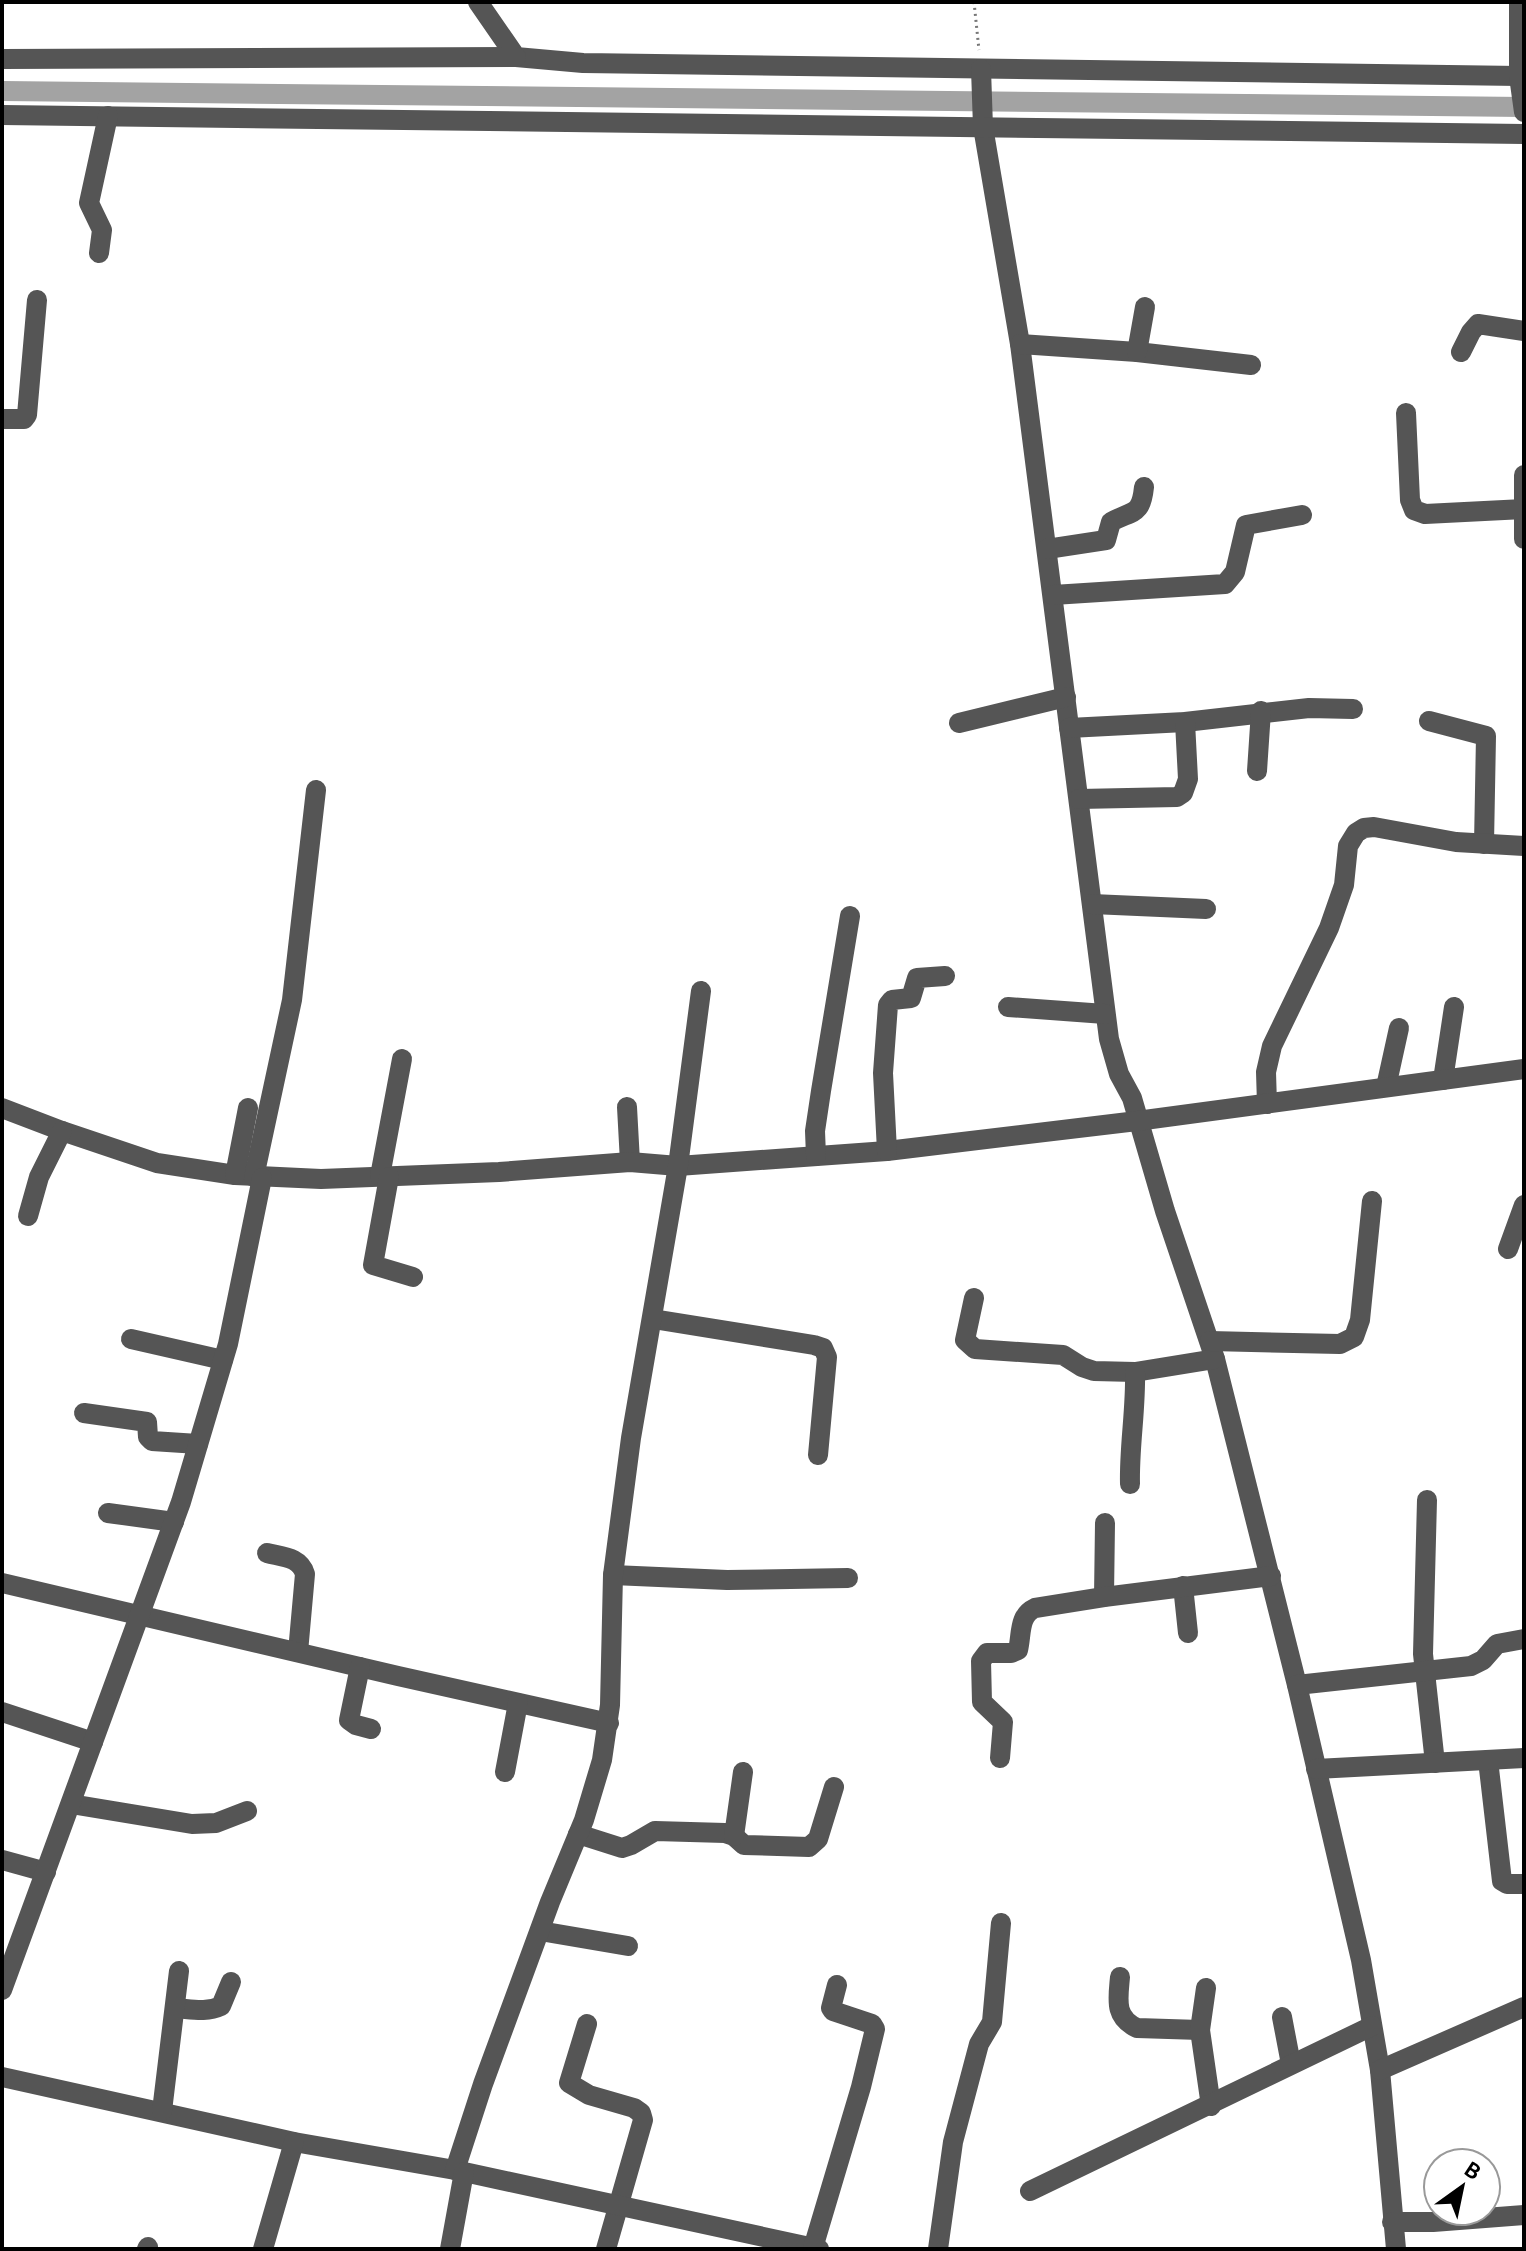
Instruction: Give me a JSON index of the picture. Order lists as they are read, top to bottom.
{
  "north": "top right"
}
